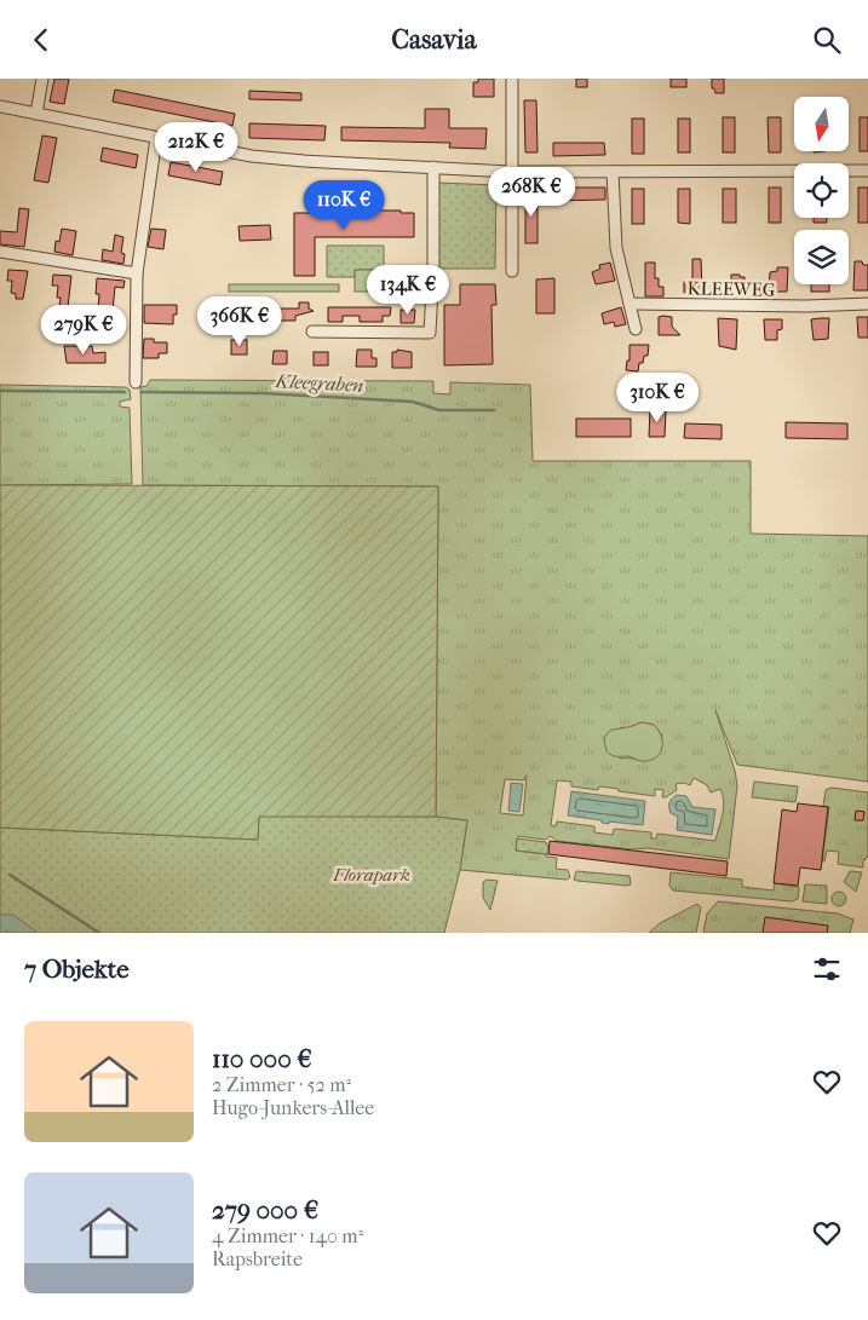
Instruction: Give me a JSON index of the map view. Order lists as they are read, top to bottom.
{
  "streets": {
    "street": ["KLEEWEG"]
  },
  "water": ["Kleegraben"],
  "parks": ["Florapark"],
  "north": "bottom",
  "page": {
    "header": "Casavia",
    "price": [
      "212K €",
      "268K €",
      "110K €",
      "134K €",
      "366K €",
      "279K €",
      "310K €"
    ],
    "heading": "7 Objekte",
    "list": [
      {
        "name": "110 000 €",
        "note": "2 Zimmer · 52 m² · Hugo-Junkers-Allee"
      },
      {
        "name": "279 000 €",
        "note": "4 Zimmer · 140 m² · Rapsbreite"
      }
    ]
  }
}
